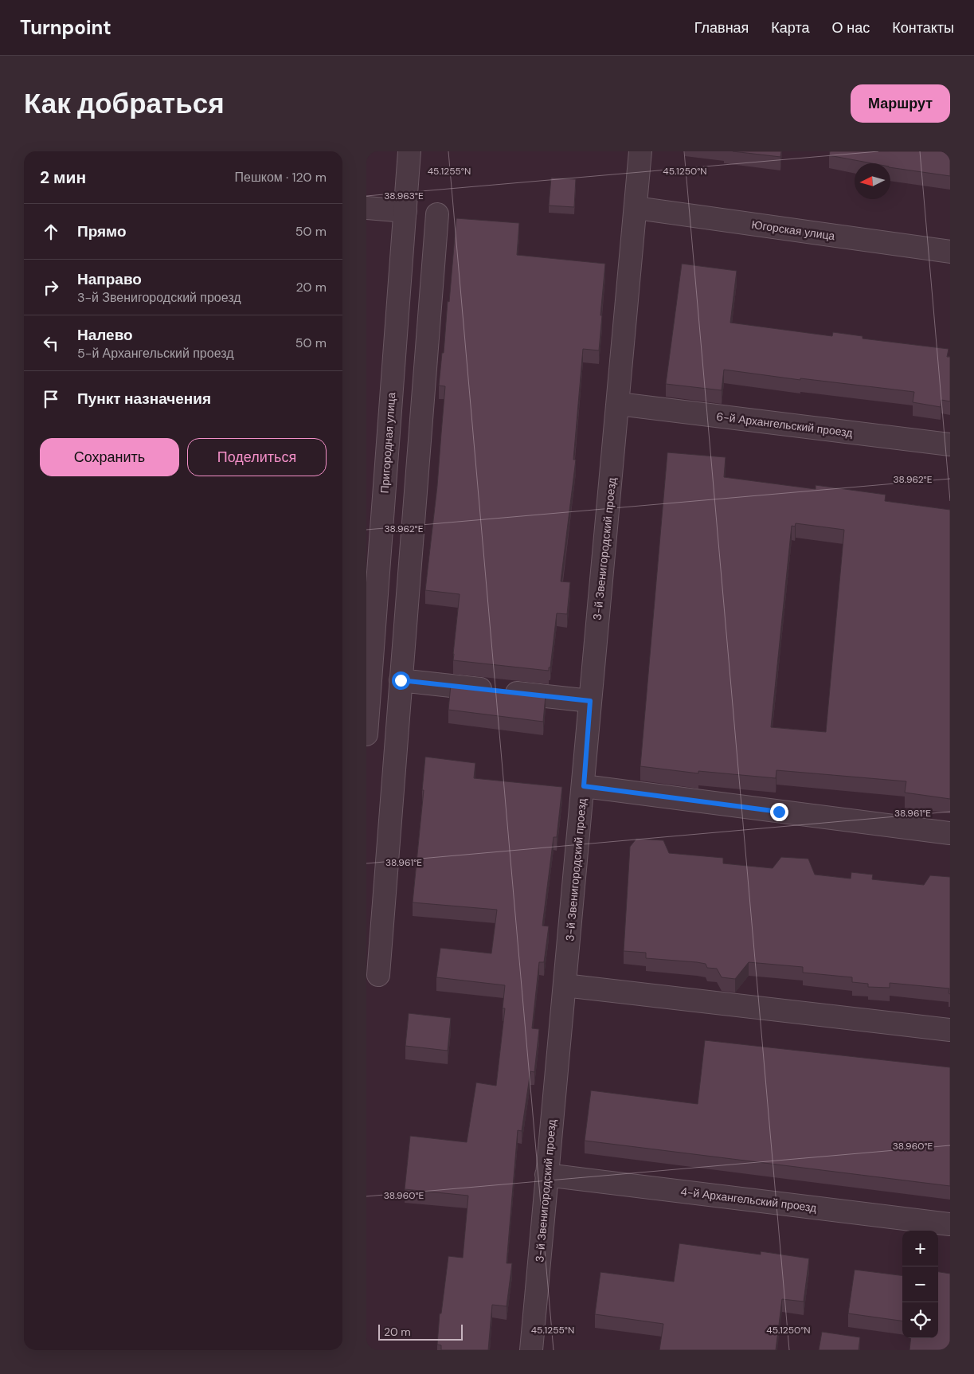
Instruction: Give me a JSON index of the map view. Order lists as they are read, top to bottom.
{
  "streets": {
    "street": [
      "Югорская улица",
      "6-й Архангельский проезд",
      "Пригородная улица",
      "3-й Звенигородский проезд",
      "4-й Архангельский проезд"
    ]
  },
  "crossings": [
    ["Югорская улица", "3-й Звенигородский проезд"],
    ["6-й Архангельский проезд", "3-й Звенигородский проезд"],
    ["3-й Звенигородский проезд", "4-й Архангельский проезд"]
  ],
  "scale_bar": "20 m",
  "north": "left",
  "page": {
    "header": "Turnpoint",
    "nav": [
      "Главная",
      "Карта",
      "О нас",
      "Контакты"
    ],
    "buttons": [
      "Маршрут",
      ["Сохранить", "Поделиться"]
    ],
    "title": "Как добраться",
    "heading": ["2 мин", "Пешком · 120 m"],
    "list": [
      ["Прямо", "50 m"],
      ["Направо", "3-й Звенигородский проезд", "20 m"],
      ["Налево", "5-й Архангельский проезд", "50 m"],
      "Пункт назначения"
    ],
    "map_buttons": ["+", "−"],
    "scale": "20 m"
  },
  "coordinates": [
    "45.1255°N",
    "45.1250°N",
    "38.963°E",
    "38.962°E",
    "38.961°E",
    "38.960°E"
  ]
}
